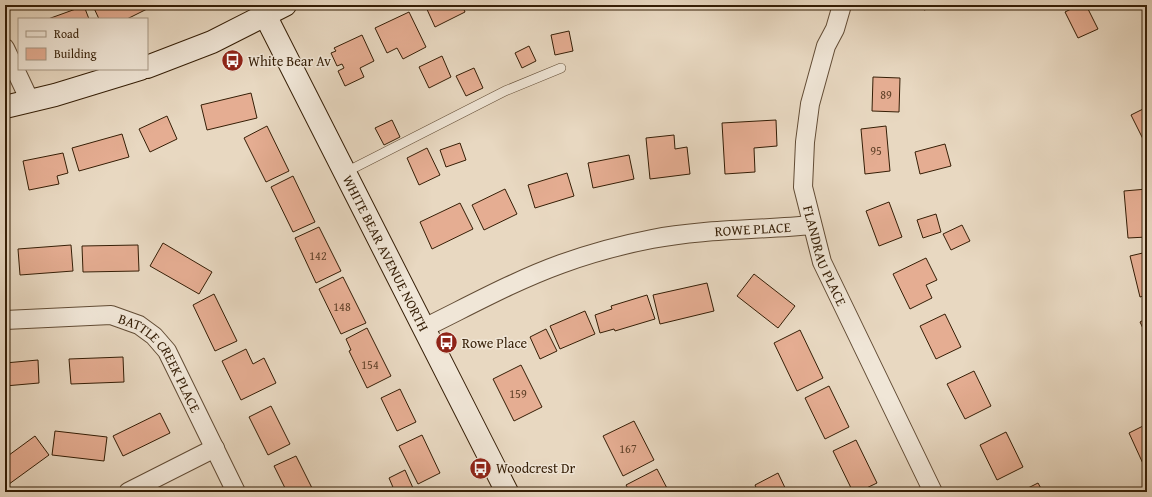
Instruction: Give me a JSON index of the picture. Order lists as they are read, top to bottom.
{
  "streets": {
    "street": [
      "ROWE PLACE",
      "WHITE BEAR AVENUE NORTH",
      "FLANDRAU PLACE",
      "BATTLE CREEK PLACE"
    ]
  },
  "crossings": [
    ["ROWE PLACE", "WHITE BEAR AVENUE NORTH"],
    ["ROWE PLACE", "FLANDRAU PLACE"]
  ],
  "places": {
    "bus stop": ["White Bear Av", "Rowe Place", "Woodcrest Dr"]
  },
  "house_numbers": [
    "89",
    "95",
    "142",
    "148",
    "154",
    "159",
    "167"
  ],
  "legend": ["Road", "Building"]
}
